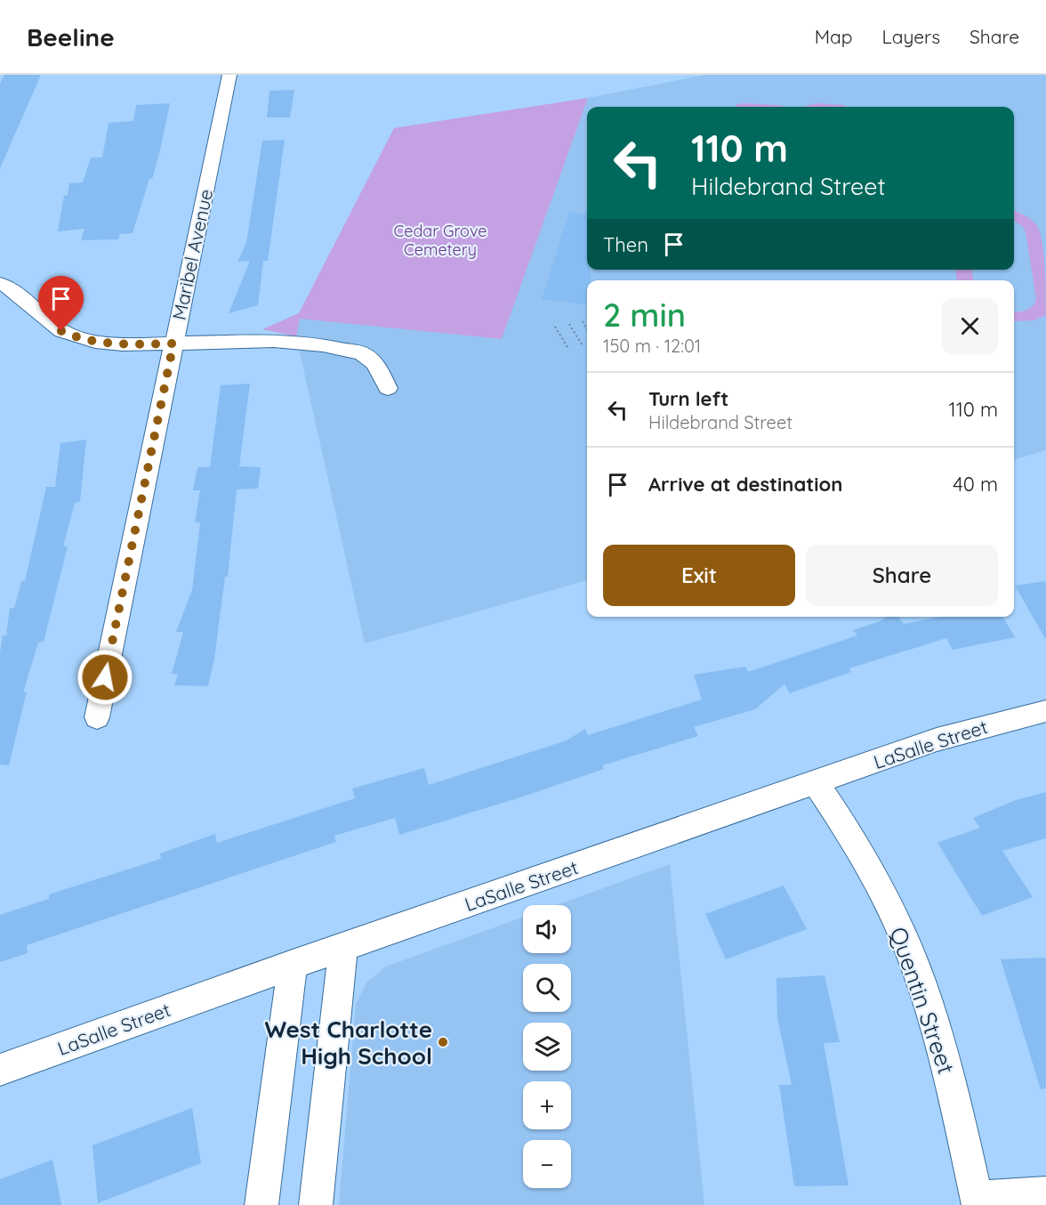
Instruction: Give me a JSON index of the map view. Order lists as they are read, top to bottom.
{
  "streets": {
    "street": ["Maribel Avenue", "LaSalle Street", "Quentin Street"]
  },
  "crossings": [
    ["LaSalle Street", "Quentin Street"]
  ],
  "parks": ["Cedar Grove Cemetery"],
  "places": ["West Charlotte High School"],
  "page": {
    "header": "Beeline",
    "nav": ["Map", "Layers", "Share"],
    "turn": ["110 m", "Hildebrand Street"],
    "then": "Then",
    "heading": ["2 min", "150 m · 12:01"],
    "list": [
      {
        "name": "Turn left",
        "note": "Hildebrand Street",
        "value": "110 m"
      },
      {
        "name": "Arrive at destination",
        "value": "40 m"
      }
    ],
    "buttons": ["Exit", "Share"],
    "map_buttons": ["+", "−"]
  }
}
